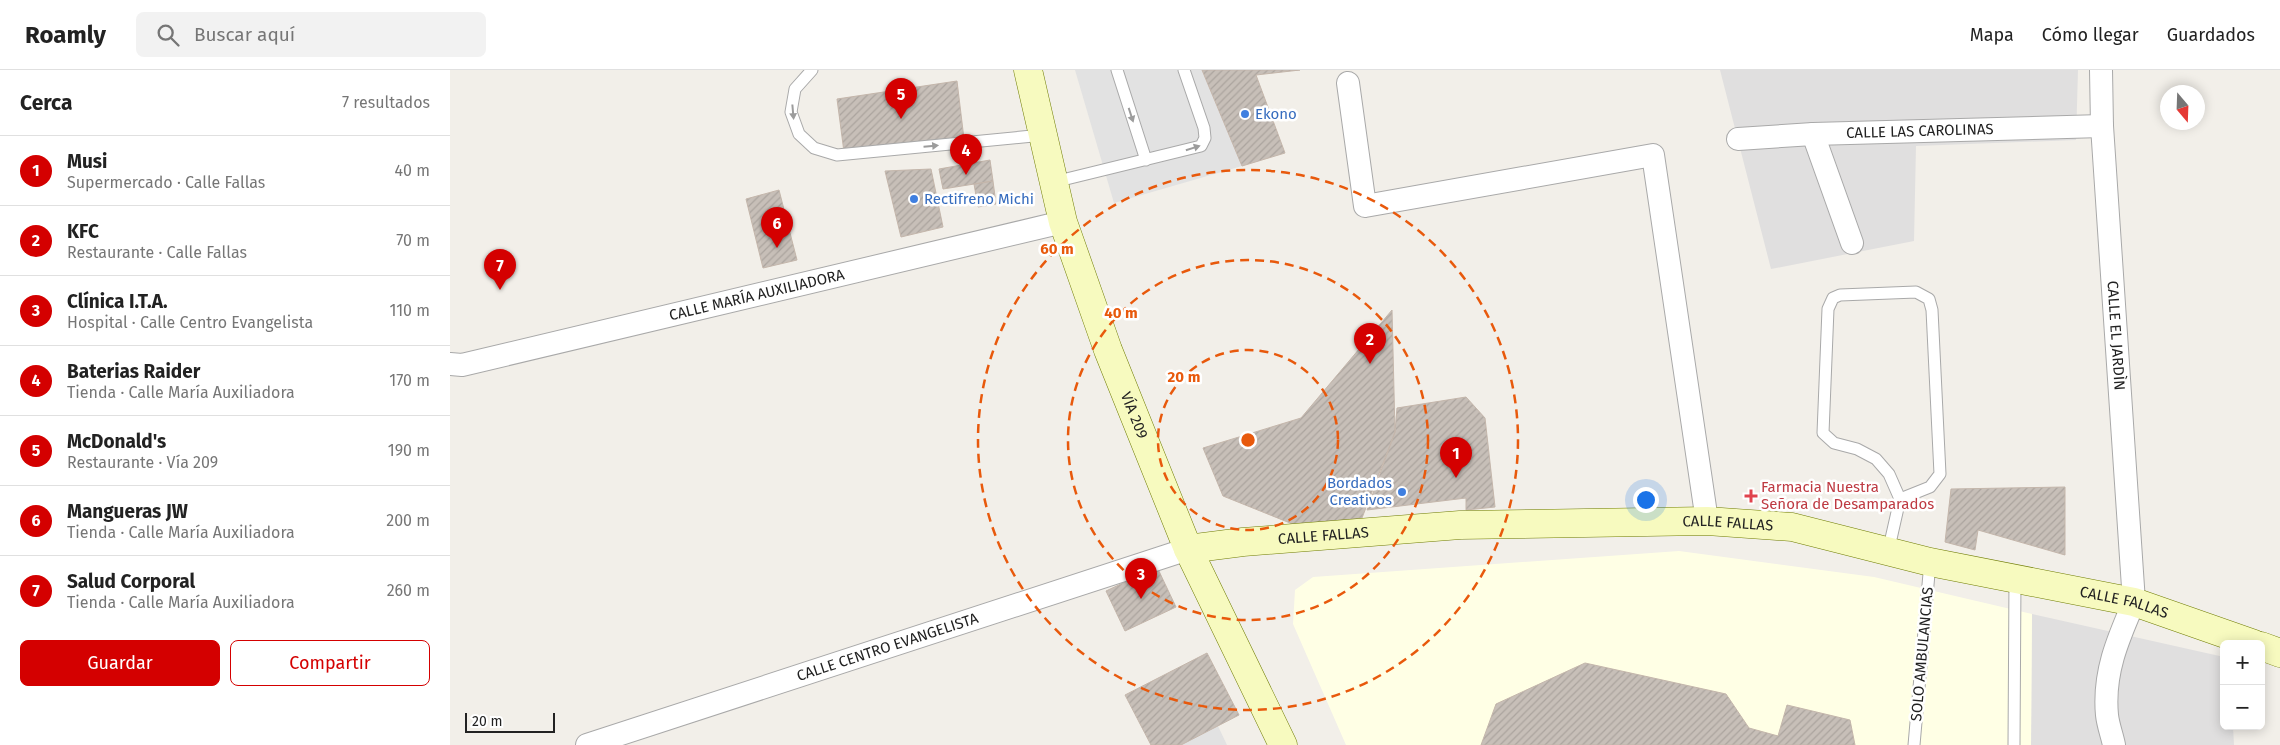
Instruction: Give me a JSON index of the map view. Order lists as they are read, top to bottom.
{
  "streets": {
    "street": [
      "CALLE LAS CAROLINAS",
      "CALLE MARÍA AUXILIADORA",
      "CALLE EL JARDÌN",
      "VÍA 209",
      "CALLE FALLAS",
      "CALLE CENTRO EVANGELISTA"
    ],
    "lane": ["SOLO AMBULANCIAS"]
  },
  "crossings": [
    ["CALLE LAS CAROLINAS", "CALLE EL JARDÌN"],
    ["CALLE MARÍA AUXILIADORA", "VÍA 209"],
    ["CALLE EL JARDÌN", "CALLE FALLAS"],
    ["VÍA 209", "CALLE FALLAS"],
    ["VÍA 209", "CALLE CENTRO EVANGELISTA"],
    ["CALLE FALLAS", "CALLE CENTRO EVANGELISTA"],
    ["CALLE FALLAS", "SOLO AMBULANCIAS"]
  ],
  "places": {
    "other": ["Ekono", "Rectifreno Michi", "Bordados Creativos"],
    "health": ["Farmacia Nuestra Señora de Desamparados"]
  },
  "scale_bar": "20 m",
  "north": "bottom",
  "page": {
    "header": "Roamly",
    "search": "Buscar aquí",
    "nav": ["Mapa", "Cómo llegar", "Guardados"],
    "heading": ["Cerca", "7 resultados"],
    "pins": [
      "5",
      "4",
      "6",
      "7",
      "2",
      "1",
      "3"
    ],
    "list": [
      {
        "mark": "1",
        "name": "Musi",
        "note": "Supermercado · Calle Fallas",
        "value": "40 m"
      },
      {
        "mark": "2",
        "name": "KFC",
        "note": "Restaurante · Calle Fallas",
        "value": "70 m"
      },
      {
        "mark": "3",
        "name": "Clínica I.T.A.",
        "note": "Hospital · Calle Centro Evangelista",
        "value": "110 m"
      },
      {
        "mark": "4",
        "name": "Baterias Raider",
        "note": "Tienda · Calle María Auxiliadora",
        "value": "170 m"
      },
      {
        "mark": "5",
        "name": "McDonald's",
        "note": "Restaurante · Vía 209",
        "value": "190 m"
      },
      {
        "mark": "6",
        "name": "Mangueras JW",
        "note": "Tienda · Calle María Auxiliadora",
        "value": "200 m"
      },
      {
        "mark": "7",
        "name": "Salud Corporal",
        "note": "Tienda · Calle María Auxiliadora",
        "value": "260 m"
      }
    ],
    "buttons": ["Guardar", "Compartir"],
    "map_buttons": ["+", "−"],
    "scale": "20 m"
  },
  "rings": ["60 m", "40 m", "20 m"]
}
